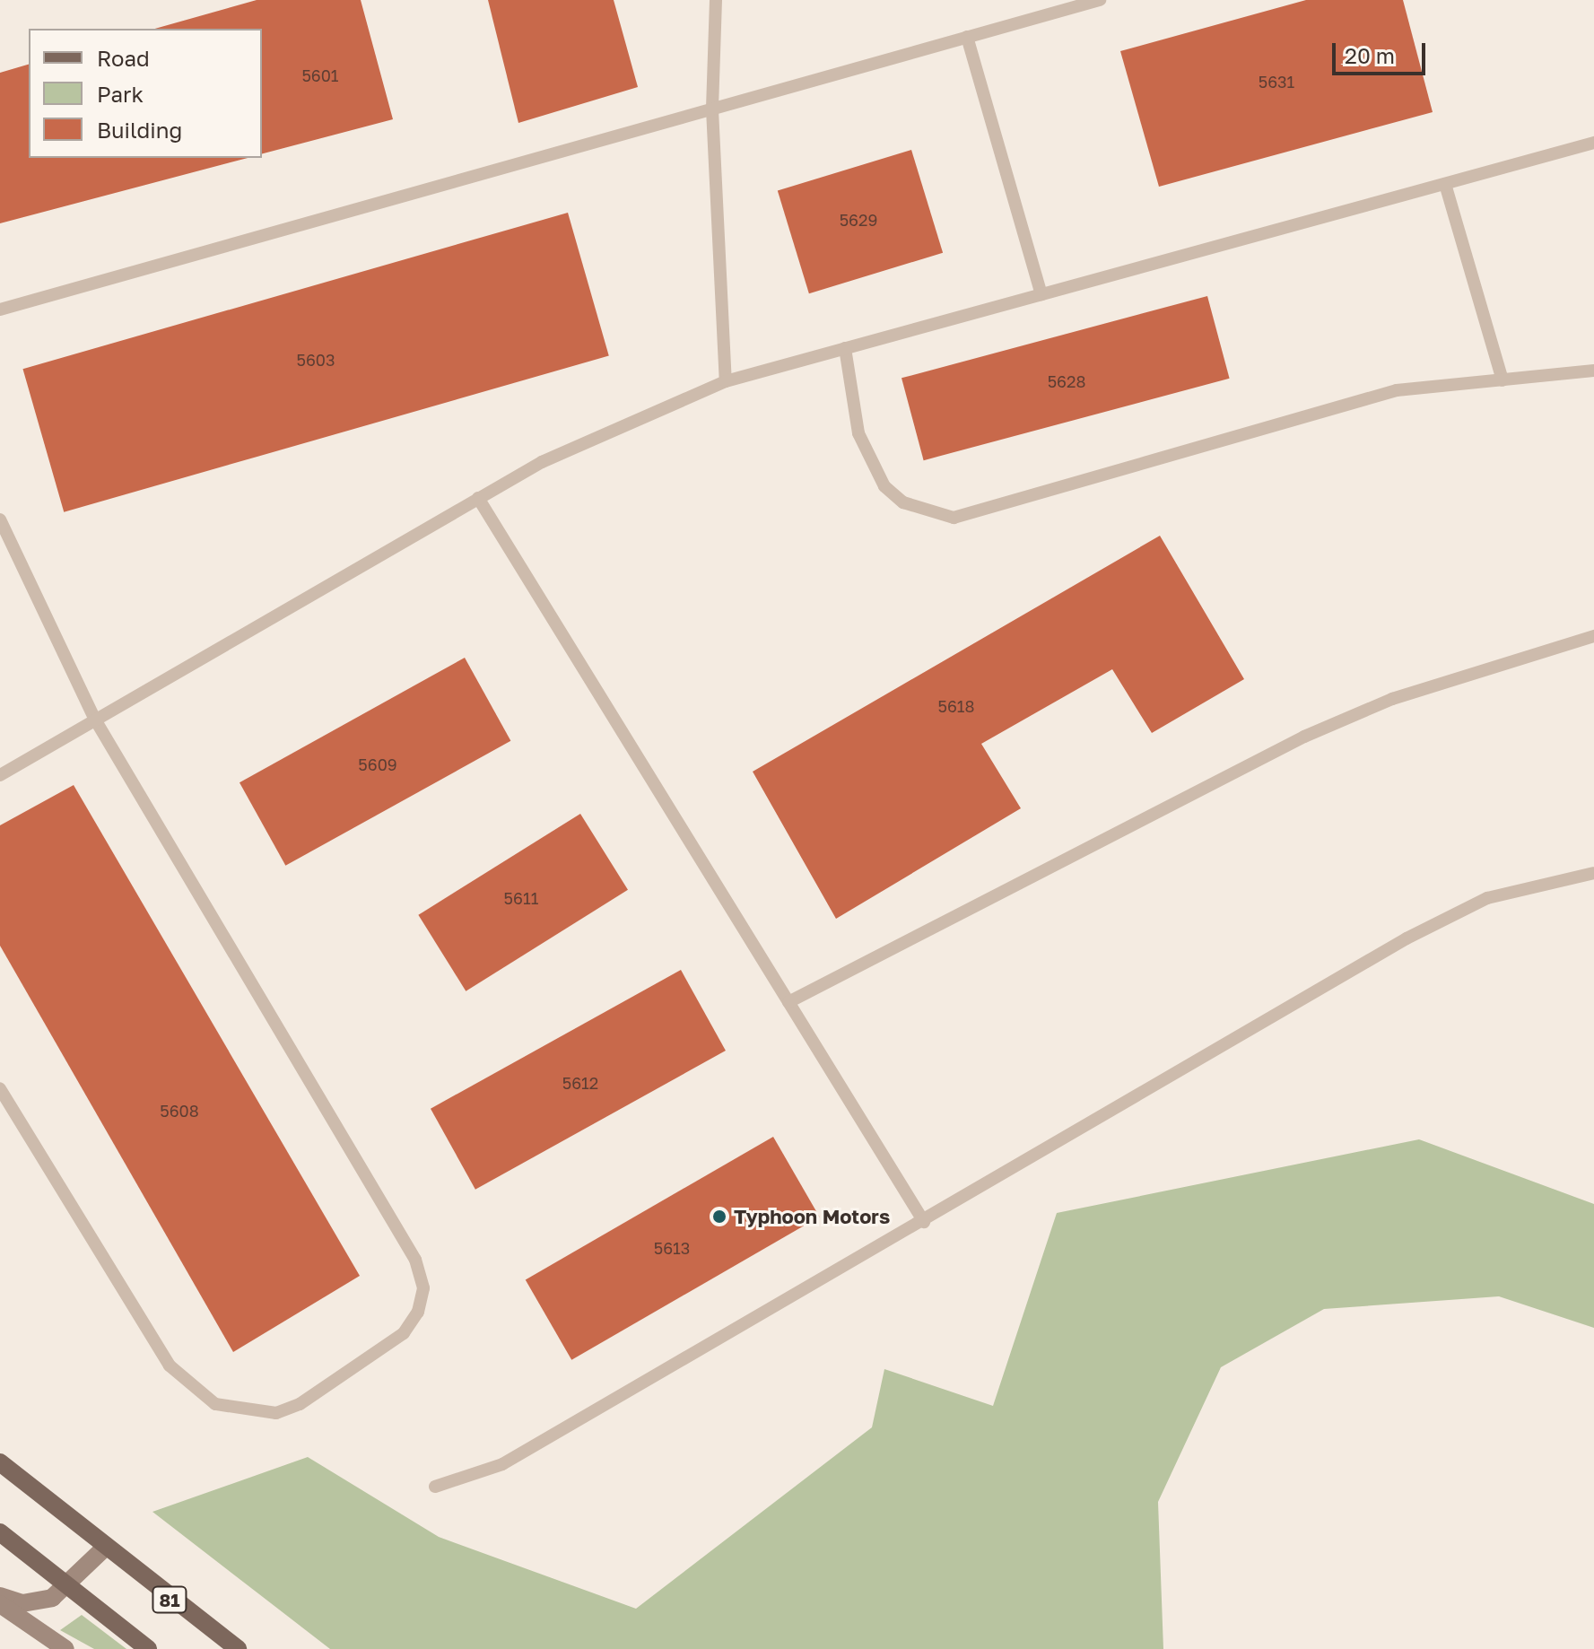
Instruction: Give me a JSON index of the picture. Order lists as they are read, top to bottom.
{
  "streets": {
    "main road": ["81"]
  },
  "places": ["Typhoon Motors"],
  "house_numbers": [
    "5601",
    "5631",
    "5629",
    "5603",
    "5628",
    "5618",
    "5609",
    "5611",
    "5612",
    "5608",
    "5613"
  ],
  "legend": ["Road", "Park", "Building"],
  "scale_bar": "20 m"
}
